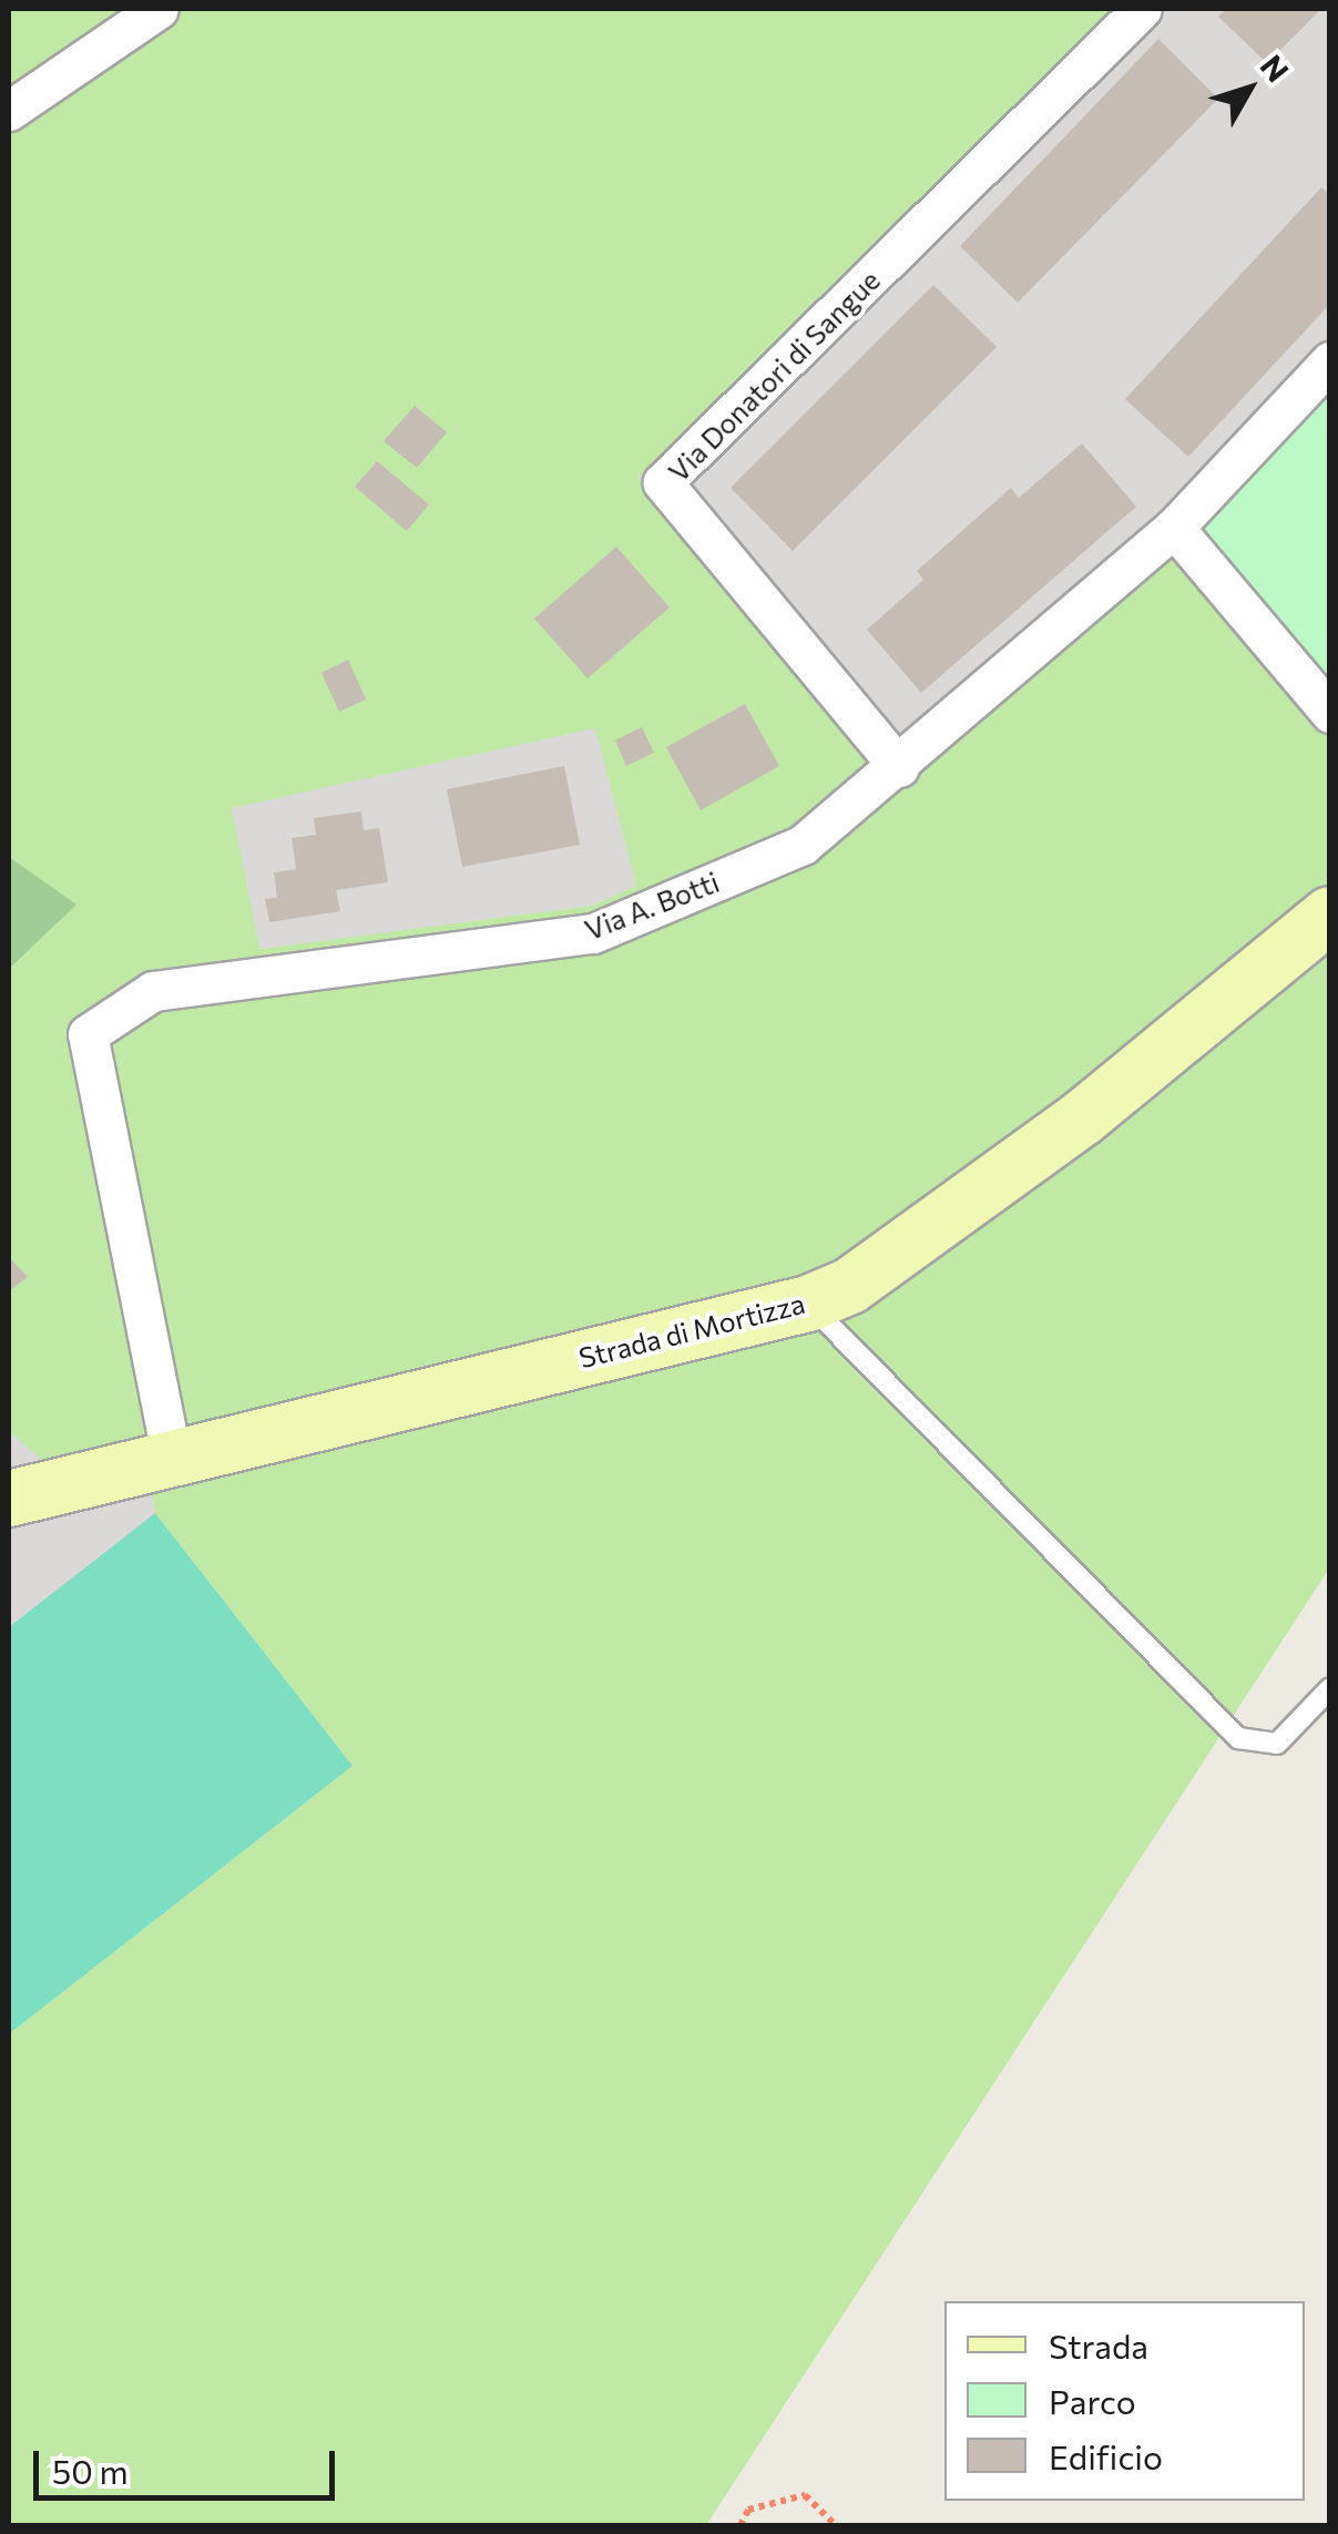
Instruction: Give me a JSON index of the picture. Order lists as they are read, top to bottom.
{
  "streets": {
    "street": ["Via Donatori di Sangue", "Via A. Botti", "Strada di Mortizza"]
  },
  "crossings": [
    ["Via Donatori di Sangue", "Via A. Botti"],
    ["Via A. Botti", "Strada di Mortizza"]
  ],
  "legend": ["Strada", "Parco", "Edificio"],
  "scale_bar": "50 m",
  "north": "top right"
}
